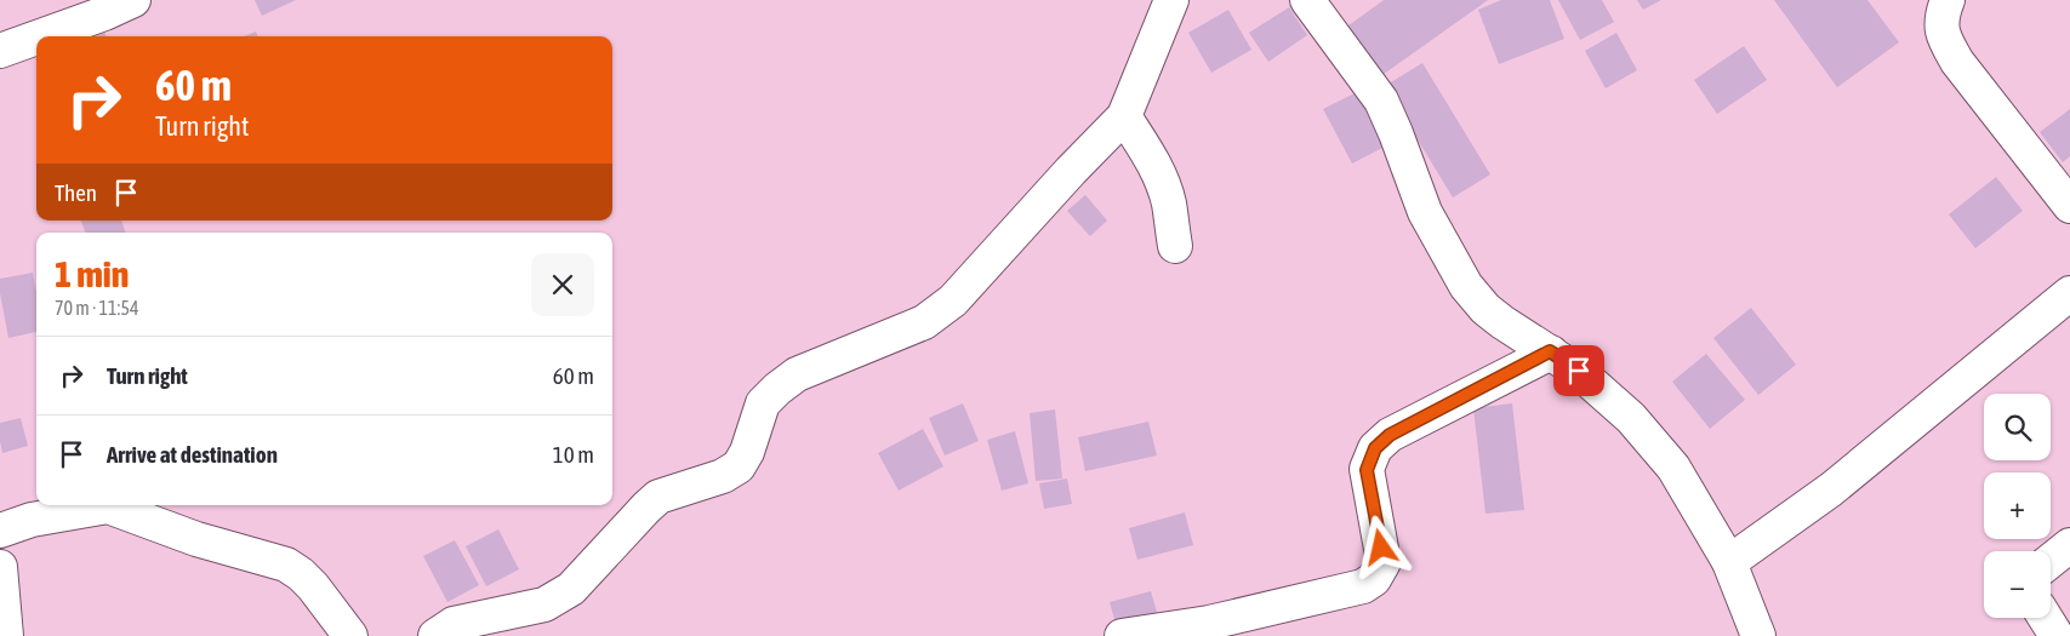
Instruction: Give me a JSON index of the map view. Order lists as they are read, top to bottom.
{
  "page": {
    "turn": ["60 m", "Turn right"],
    "then": "Then",
    "heading": ["1 min", "70 m · 11:54"],
    "list": [
      {
        "name": "Turn right",
        "value": "60 m"
      },
      {
        "name": "Arrive at destination",
        "value": "10 m"
      }
    ],
    "map_buttons": ["+", "−"]
  }
}
